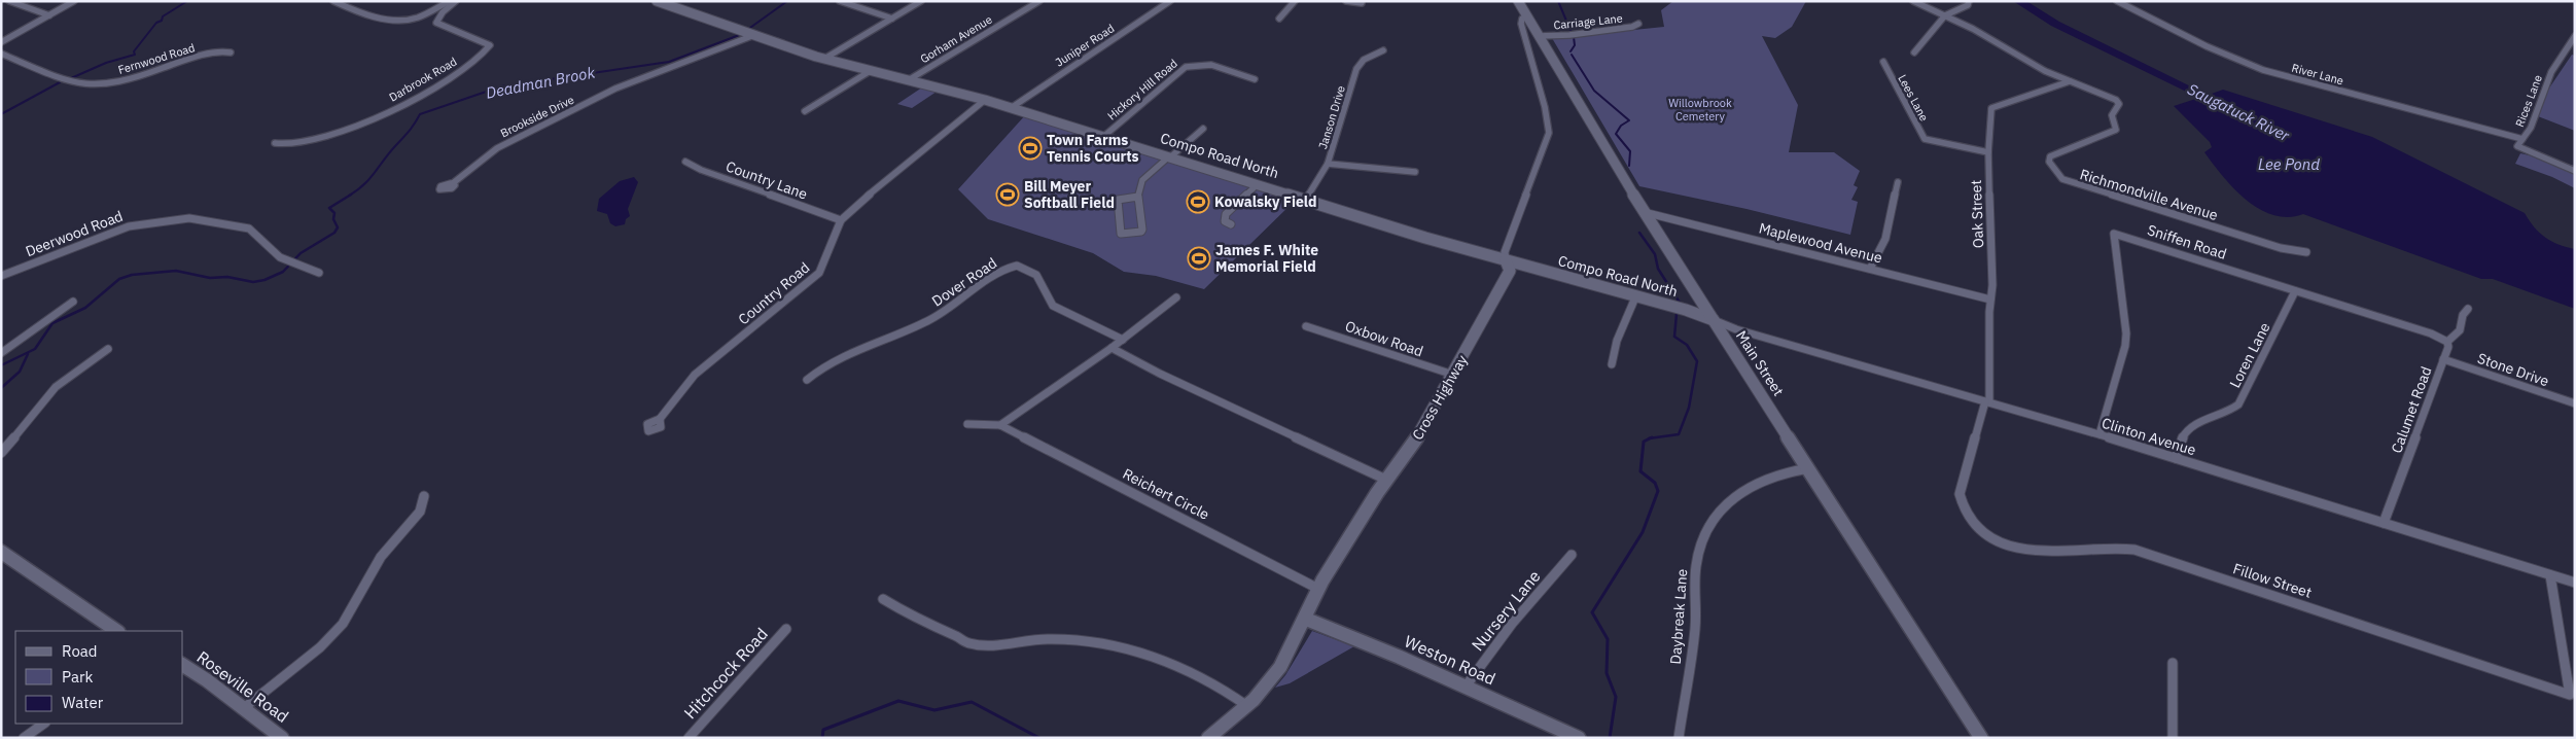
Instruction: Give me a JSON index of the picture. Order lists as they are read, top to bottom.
{
  "streets": {
    "main road": [
      "Compo Road North",
      "Main Street",
      "Cross Highway",
      "Weston Road",
      "Roseville Road"
    ],
    "street": [
      "Carriage Lane",
      "Gorham Avenue",
      "Juniper Road",
      "Fernwood Road",
      "River Lane",
      "Darbrook Road",
      "Hickory Hill Road",
      "Lees Lane",
      "Rices Lane",
      "Brookside Drive",
      "Janson Drive",
      "Country Lane",
      "Richmondville Avenue",
      "Oak Street",
      "Deerwood Road",
      "Sniffen Road",
      "Maplewood Avenue",
      "Dover Road",
      "Country Road",
      "Oxbow Road",
      "Loren Lane",
      "Stone Drive",
      "Calumet Road",
      "Clinton Avenue",
      "Reichert Circle",
      "Fillow Street",
      "Nursery Lane",
      "Daybreak Lane",
      "Hitchcock Road"
    ]
  },
  "crossings": [
    ["Carriage Lane", "Main Street"],
    ["Gorham Avenue", "Compo Road North"],
    ["Juniper Road", "Compo Road North"],
    ["River Lane", "Rices Lane"],
    ["Hickory Hill Road", "Compo Road North"],
    ["Lees Lane", "Oak Street"],
    ["Brookside Drive", "Compo Road North"],
    ["Janson Drive", "Compo Road North"],
    ["Compo Road North", "Country Road"],
    ["Compo Road North", "Main Street"],
    ["Compo Road North", "Cross Highway"],
    ["Compo Road North", "Clinton Avenue"],
    ["Country Lane", "Country Road"],
    ["Richmondville Avenue", "Oak Street"],
    ["Oak Street", "Maplewood Avenue"],
    ["Oak Street", "Clinton Avenue"],
    ["Oak Street", "Fillow Street"],
    ["Sniffen Road", "Loren Lane"],
    ["Sniffen Road", "Calumet Road"],
    ["Sniffen Road", "Clinton Avenue"],
    ["Maplewood Avenue", "Main Street"],
    ["Oxbow Road", "Cross Highway"],
    ["Loren Lane", "Clinton Avenue"],
    ["Main Street", "Cross Highway"],
    ["Main Street", "Clinton Avenue"],
    ["Main Street", "Daybreak Lane"],
    ["Stone Drive", "Calumet Road"],
    ["Cross Highway", "Reichert Circle"],
    ["Cross Highway", "Weston Road"],
    ["Calumet Road", "Clinton Avenue"],
    ["Clinton Avenue", "Fillow Street"],
    ["Nursery Lane", "Weston Road"]
  ],
  "water": ["Deadman Brook", "Saugatuck River", "Lee Pond"],
  "parks": ["Willowbrook Cemetery"],
  "places": {
    "sports": [
      "Town Farms Tennis Courts",
      "Bill Meyer Softball Field",
      "Kowalsky Field",
      "James F. White Memorial Field"
    ]
  },
  "legend": ["Road", "Park", "Water"]
}
